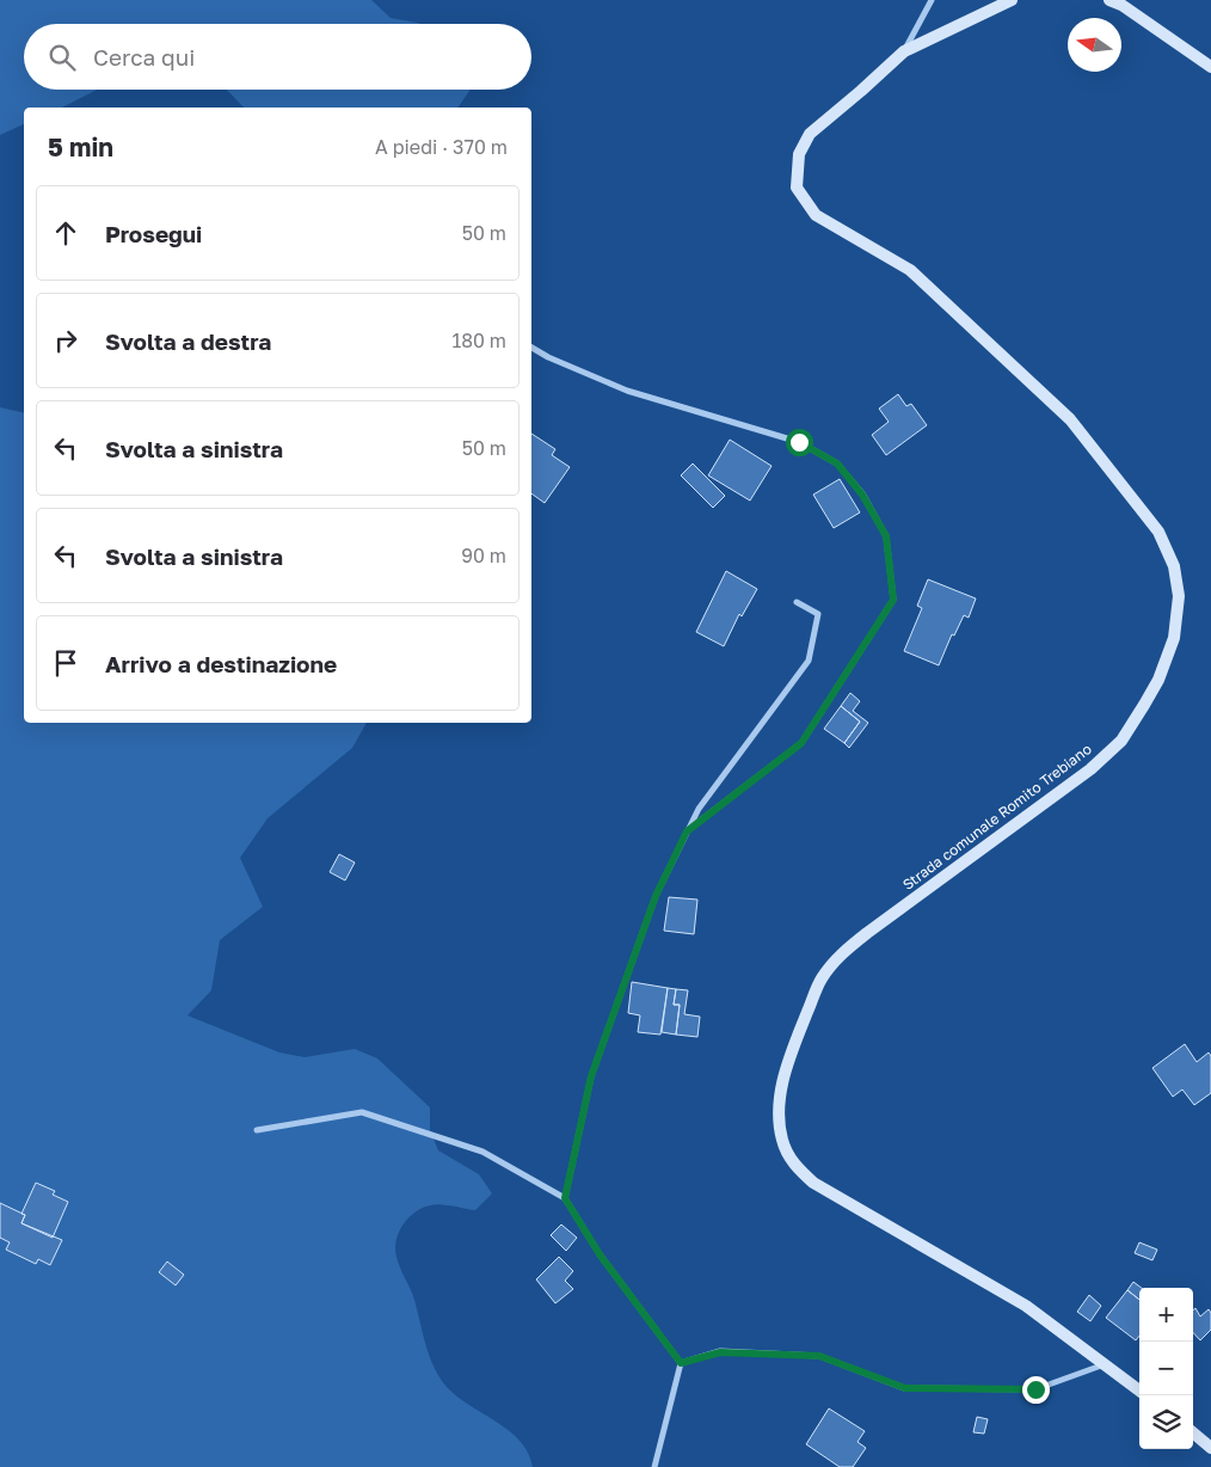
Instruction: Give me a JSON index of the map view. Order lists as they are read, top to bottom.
{
  "streets": {
    "street": ["Strada comunale Romito Trebiano"]
  },
  "north": "left",
  "page": {
    "search": "Cerca qui",
    "heading": ["5 min", "A piedi · 370 m"],
    "list": [
      ["Prosegui", "50 m"],
      ["Svolta a destra", "180 m"],
      ["Svolta a sinistra", "50 m"],
      ["Svolta a sinistra", "90 m"],
      "Arrivo a destinazione"
    ],
    "map_buttons": ["+", "−"]
  }
}
